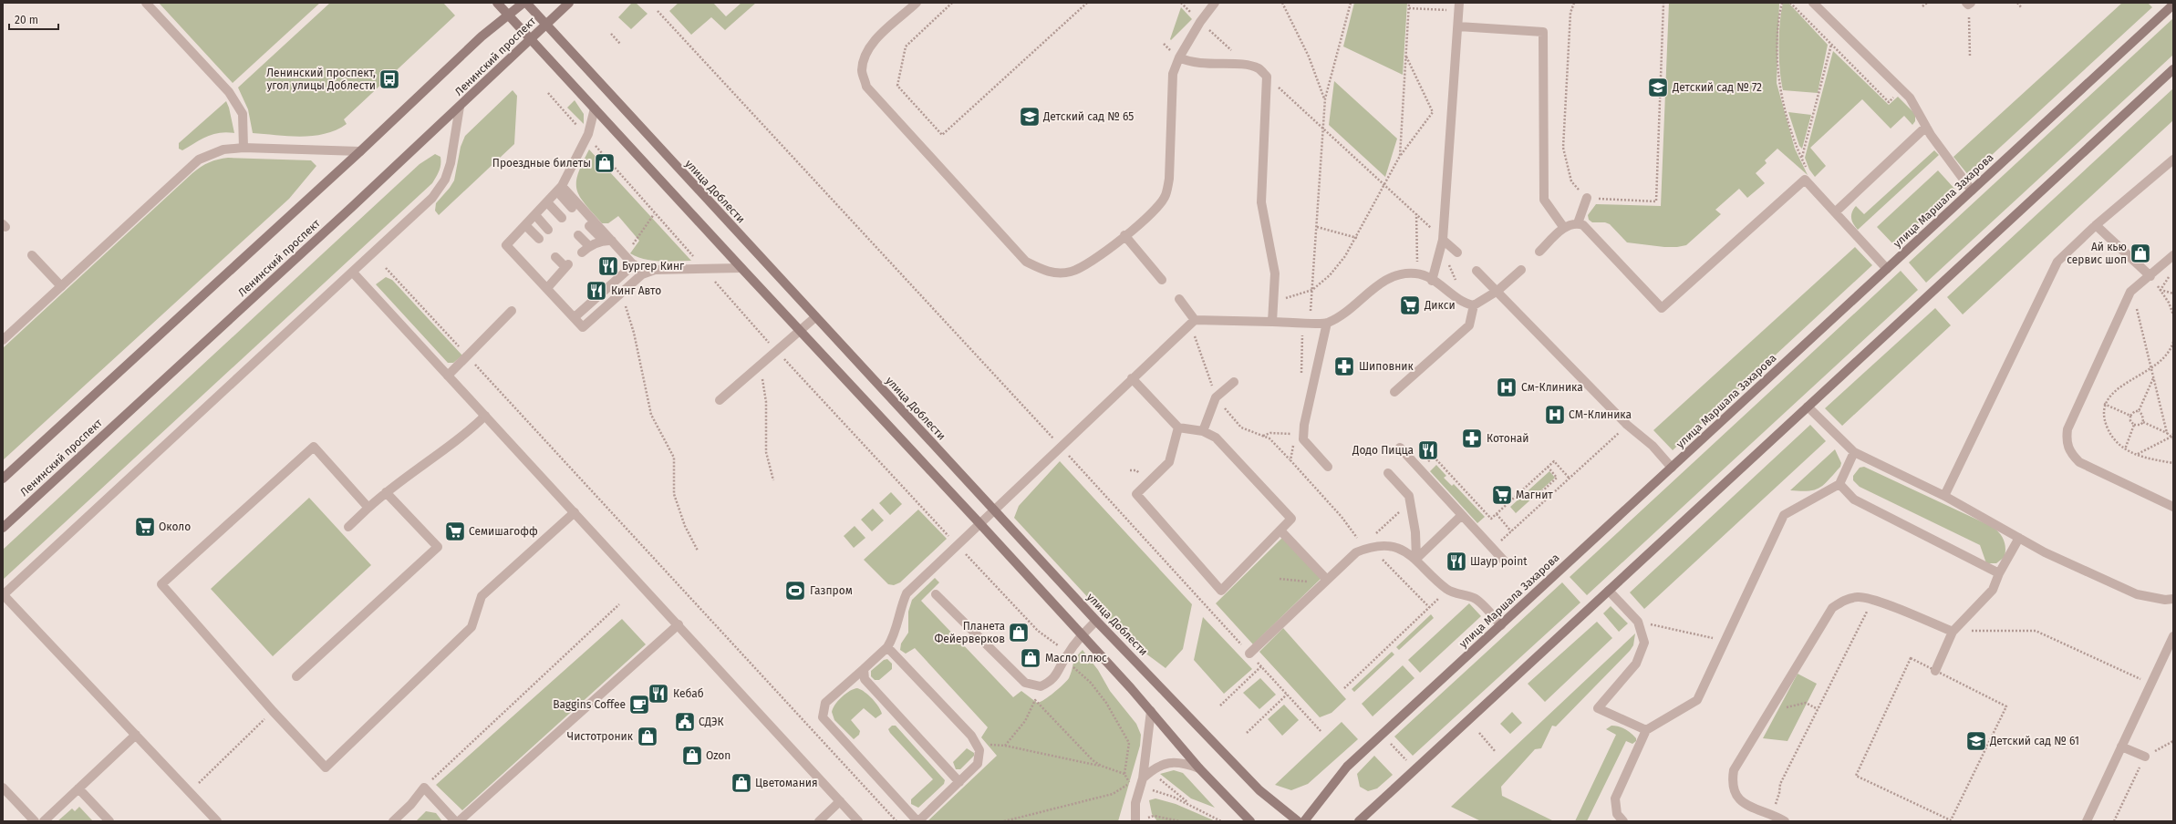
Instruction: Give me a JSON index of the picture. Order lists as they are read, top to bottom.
{
  "streets": {
    "street": ["Ленинский проспект", "улица Доблести", "улица Маршала Захарова"]
  },
  "crossings": [
    ["Ленинский проспект", "улица Доблести"]
  ],
  "places": {
    "bus stop": ["Ленинский проспект, угол улицы Доблести"],
    "school or university": ["Детский сад № 72", "Детский сад № 65", "Детский сад № 61"],
    "shop": [
      "Проездные билеты",
      "Ай кью сервис шоп",
      "Планета Фейерверков",
      "Масло плюс",
      "Чистотроник",
      "Ozon",
      "Цветомания"
    ],
    "restaurant": [
      "Бургер Кинг",
      "Кинг Авто",
      "Додо Пицца",
      "Шаур point",
      "Кебаб"
    ],
    "supermarket": [
      "Дикси",
      "Магнит",
      "Около",
      "Семишагофф"
    ],
    "pharmacy": ["Шиповник", "Котонай"],
    "hospital": ["См-Клиника", "СМ-Клиника"],
    "sports": ["Газпром"],
    "cafe": ["Baggins Coffee"],
    "public building": ["СДЭК"]
  },
  "scale_bar": "20 m"
}
